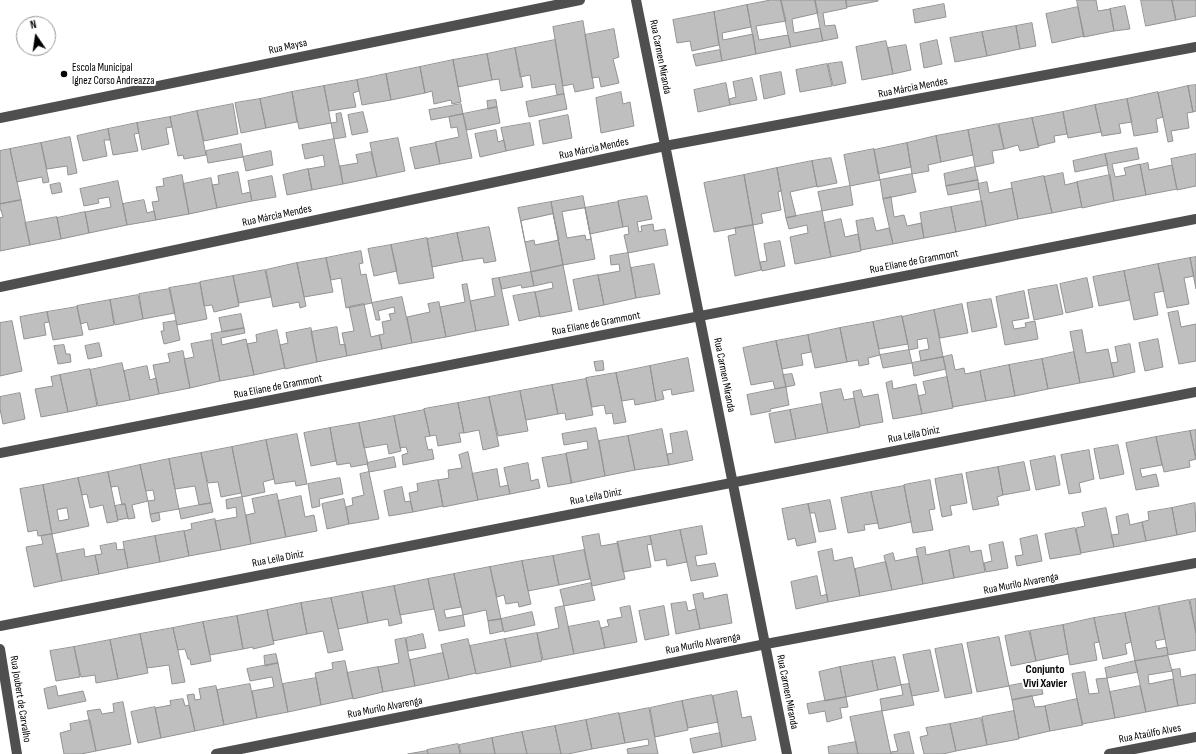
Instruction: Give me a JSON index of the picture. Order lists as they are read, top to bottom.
{
  "streets": {
    "street": [
      "Rua Maysa",
      "Rua Carmen Miranda",
      "Rua Márcia Mendes",
      "Rua Eliane de Grammont",
      "Rua Leila Diniz",
      "Rua Murilo Alvarenga",
      "Rua Joubert de Carvalho",
      "Rua Ataúlfo Alves"
    ]
  },
  "crossings": [
    ["Rua Carmen Miranda", "Rua Márcia Mendes"],
    ["Rua Carmen Miranda", "Rua Eliane de Grammont"],
    ["Rua Carmen Miranda", "Rua Leila Diniz"],
    ["Rua Carmen Miranda", "Rua Murilo Alvarenga"]
  ],
  "districts": ["Conjunto Vivi Xavier"],
  "places": ["Escola Municipal Ignez Corso Andreazza"],
  "north": "top"
}
